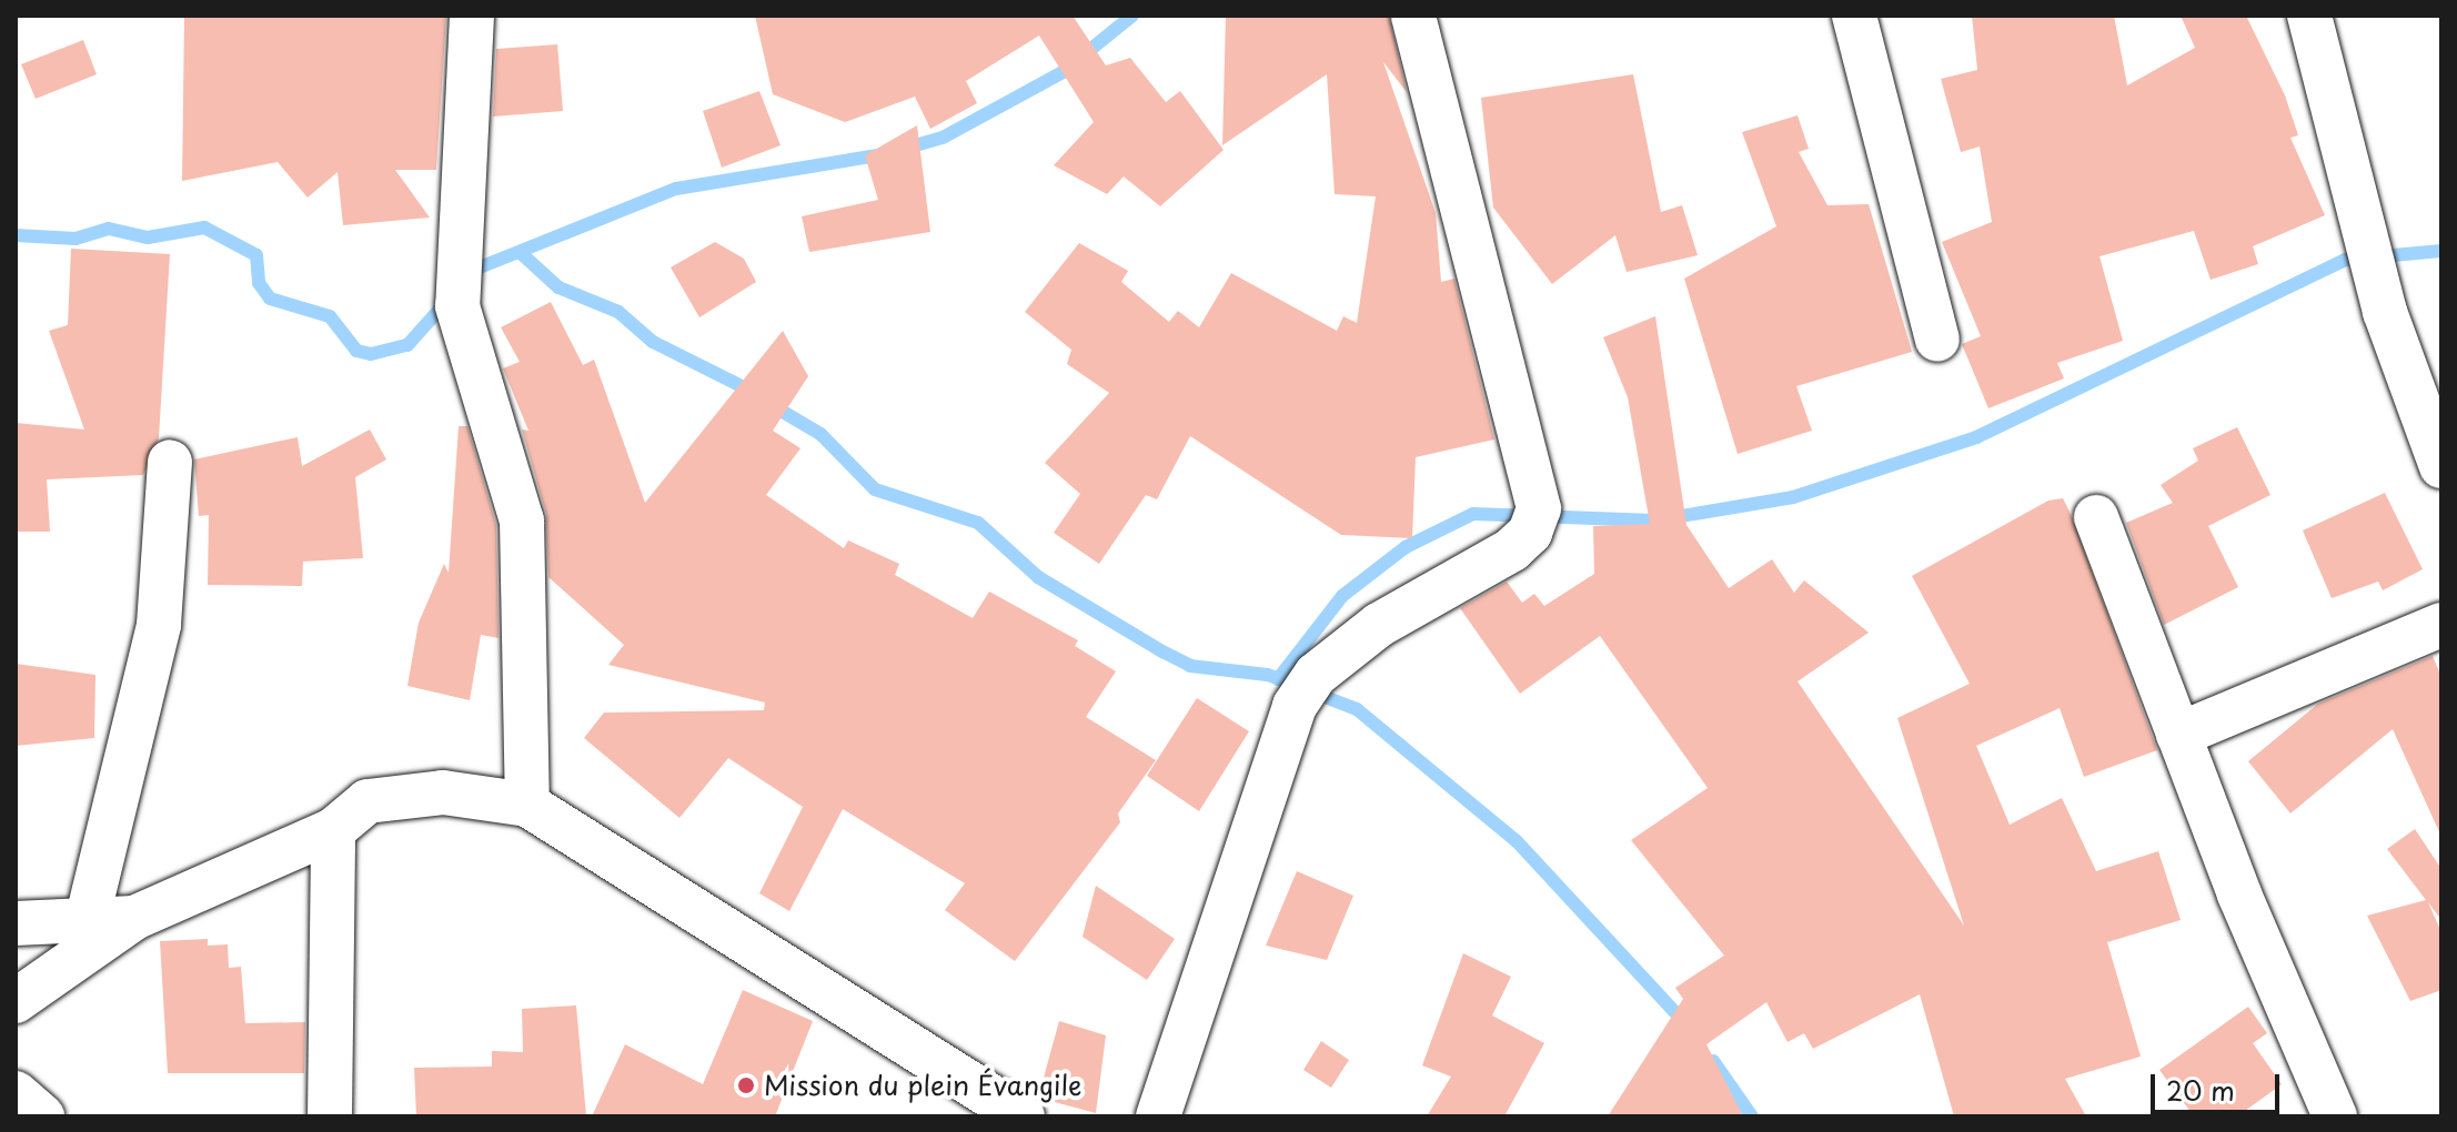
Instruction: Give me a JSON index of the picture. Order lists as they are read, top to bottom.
{
  "places": ["Mission du plein Évangile"],
  "scale_bar": "20 m"
}
